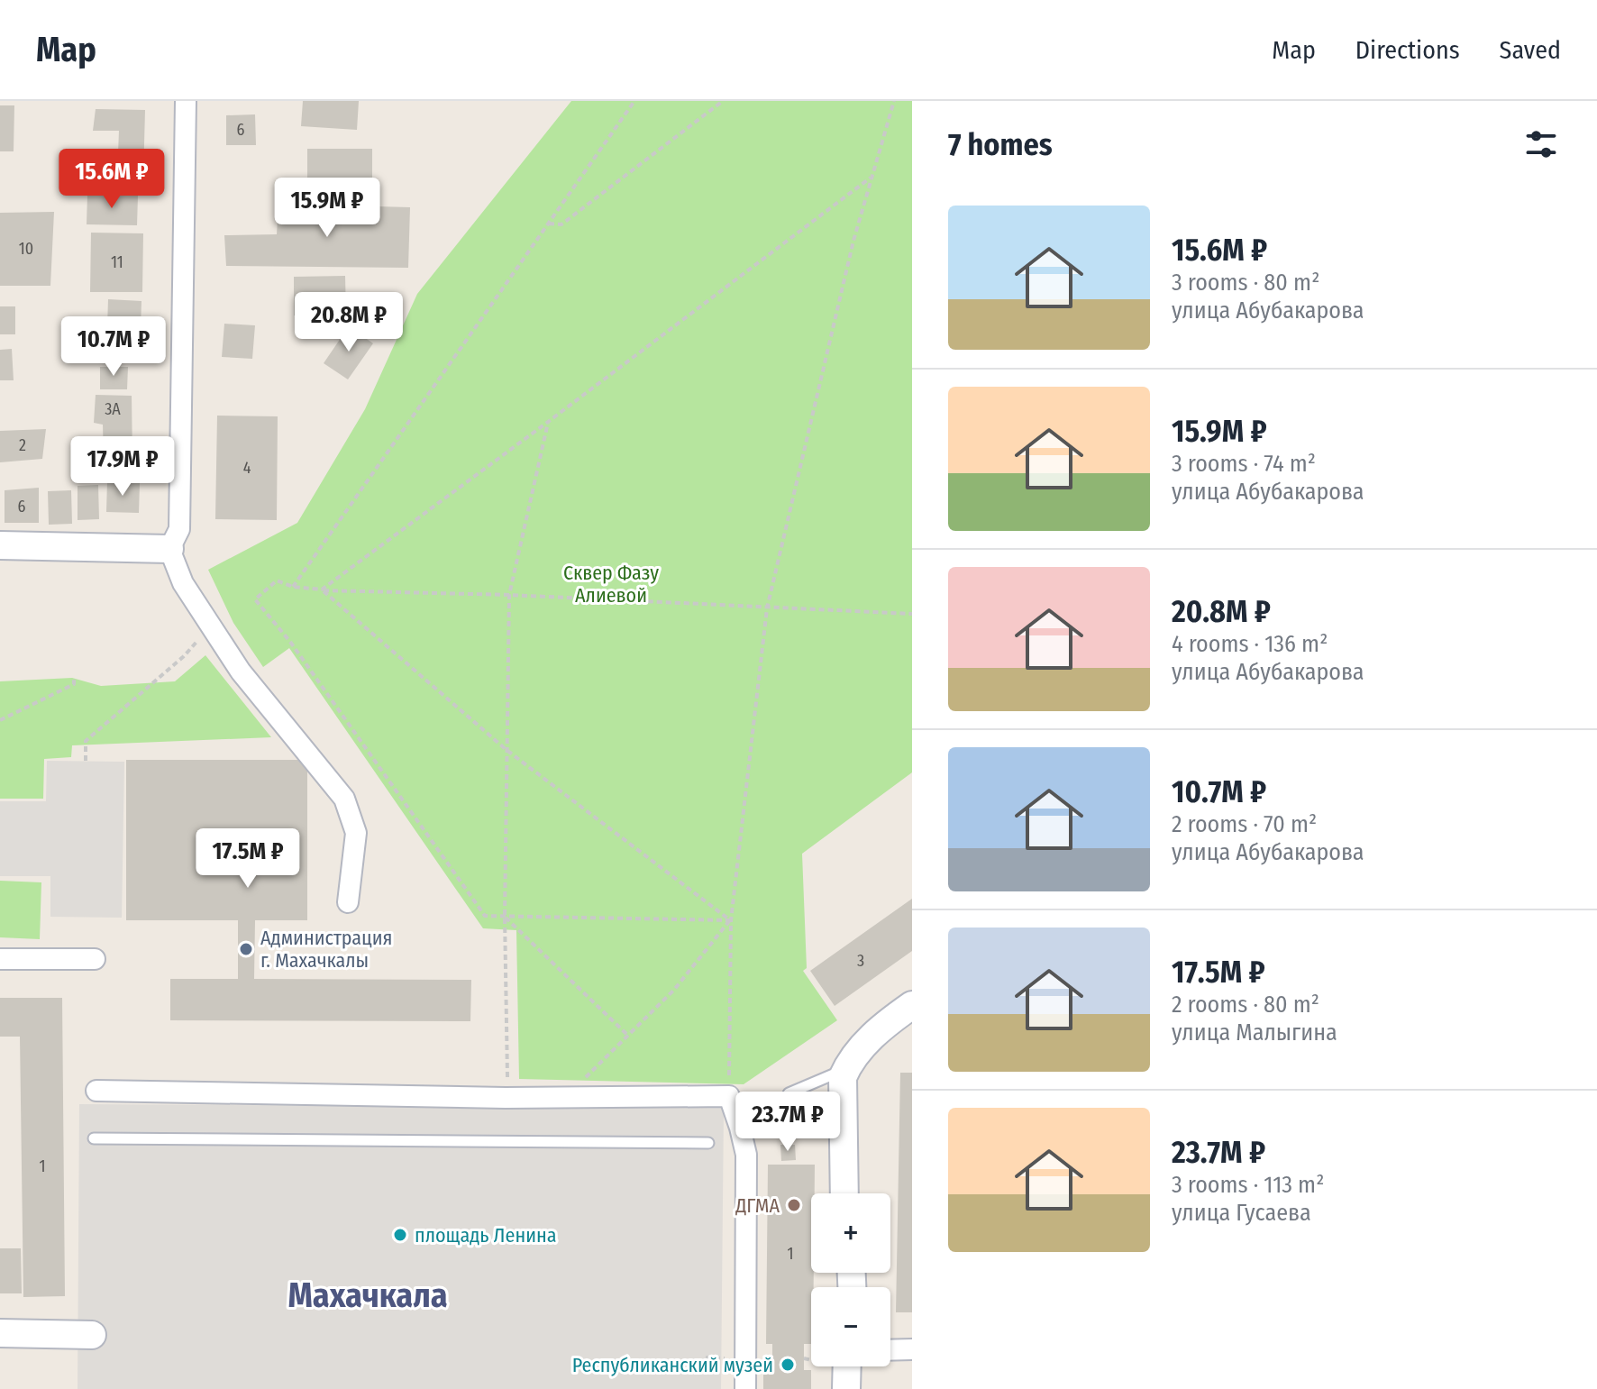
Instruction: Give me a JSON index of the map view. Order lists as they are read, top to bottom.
{
  "districts": ["Махачкала"],
  "parks": ["Сквер Фазу Алиевой"],
  "places": [
    "Администрация г. Махачкалы",
    "ДГМА",
    "площадь Ленина",
    "Республиканский музей"
  ],
  "house_numbers": [
    "6",
    "10",
    "11",
    "3А",
    "2",
    "4",
    "6",
    "3",
    "1",
    "1"
  ],
  "page": {
    "header": "Map",
    "nav": ["Map", "Directions", "Saved"],
    "heading": "7 homes",
    "price": [
      "15.6M ₽",
      "15.9M ₽",
      "20.8M ₽",
      "10.7M ₽",
      "17.9M ₽",
      "17.5M ₽",
      "23.7M ₽"
    ],
    "list": [
      {
        "name": "15.6M ₽",
        "note": "3 rooms · 80 m² · улица Абубакарова"
      },
      {
        "name": "15.9M ₽",
        "note": "3 rooms · 74 m² · улица Абубакарова"
      },
      {
        "name": "20.8M ₽",
        "note": "4 rooms · 136 m² · улица Абубакарова"
      },
      {
        "name": "10.7M ₽",
        "note": "2 rooms · 70 m² · улица Абубакарова"
      },
      {
        "name": "17.5M ₽",
        "note": "2 rooms · 80 m² · улица Малыгина"
      },
      {
        "name": "23.7M ₽",
        "note": "3 rooms · 113 m² · улица Гусаева"
      }
    ],
    "map_buttons": ["+", "−"]
  }
}
